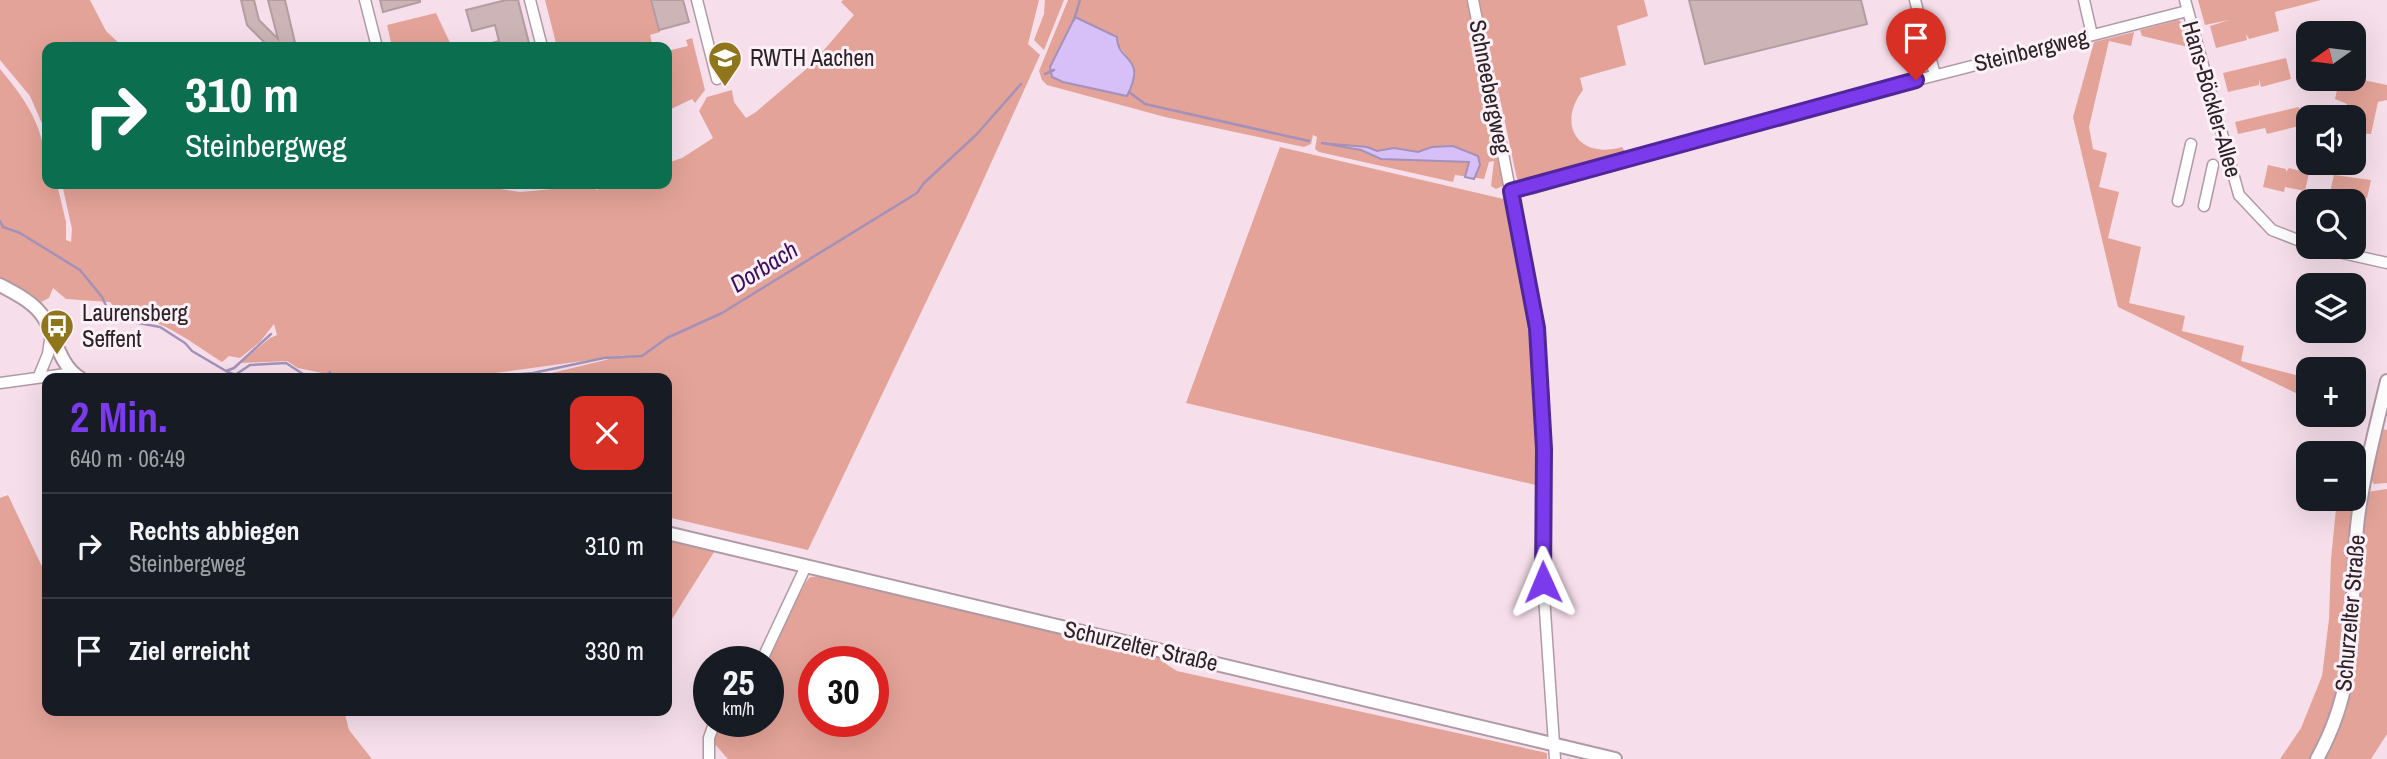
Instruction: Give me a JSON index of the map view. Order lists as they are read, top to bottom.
{
  "streets": {
    "street": [
      "Steinbergweg",
      "Schneebergweg",
      "Hans-Böckler-Allee",
      "Schurzelter Straße"
    ]
  },
  "crossings": [
    ["Steinbergweg", "Schneebergweg"],
    ["Steinbergweg", "Hans-Böckler-Allee"],
    ["Schneebergweg", "Schurzelter Straße"]
  ],
  "water": ["Dorbach"],
  "places": {
    "school or university": ["RWTH Aachen"],
    "bus stop": ["Laurensberg Seffent"]
  },
  "north": "left",
  "page": {
    "map_buttons": ["+", "−"],
    "turn": ["310 m", "Steinbergweg"],
    "heading": ["2 Min.", "640 m · 06:49"],
    "list": [
      {
        "name": "Rechts abbiegen",
        "note": "Steinbergweg",
        "value": "310 m"
      },
      {
        "name": "Ziel erreicht",
        "value": "330 m"
      }
    ],
    "speed": "25 km/h",
    "limit": "30"
  }
}
